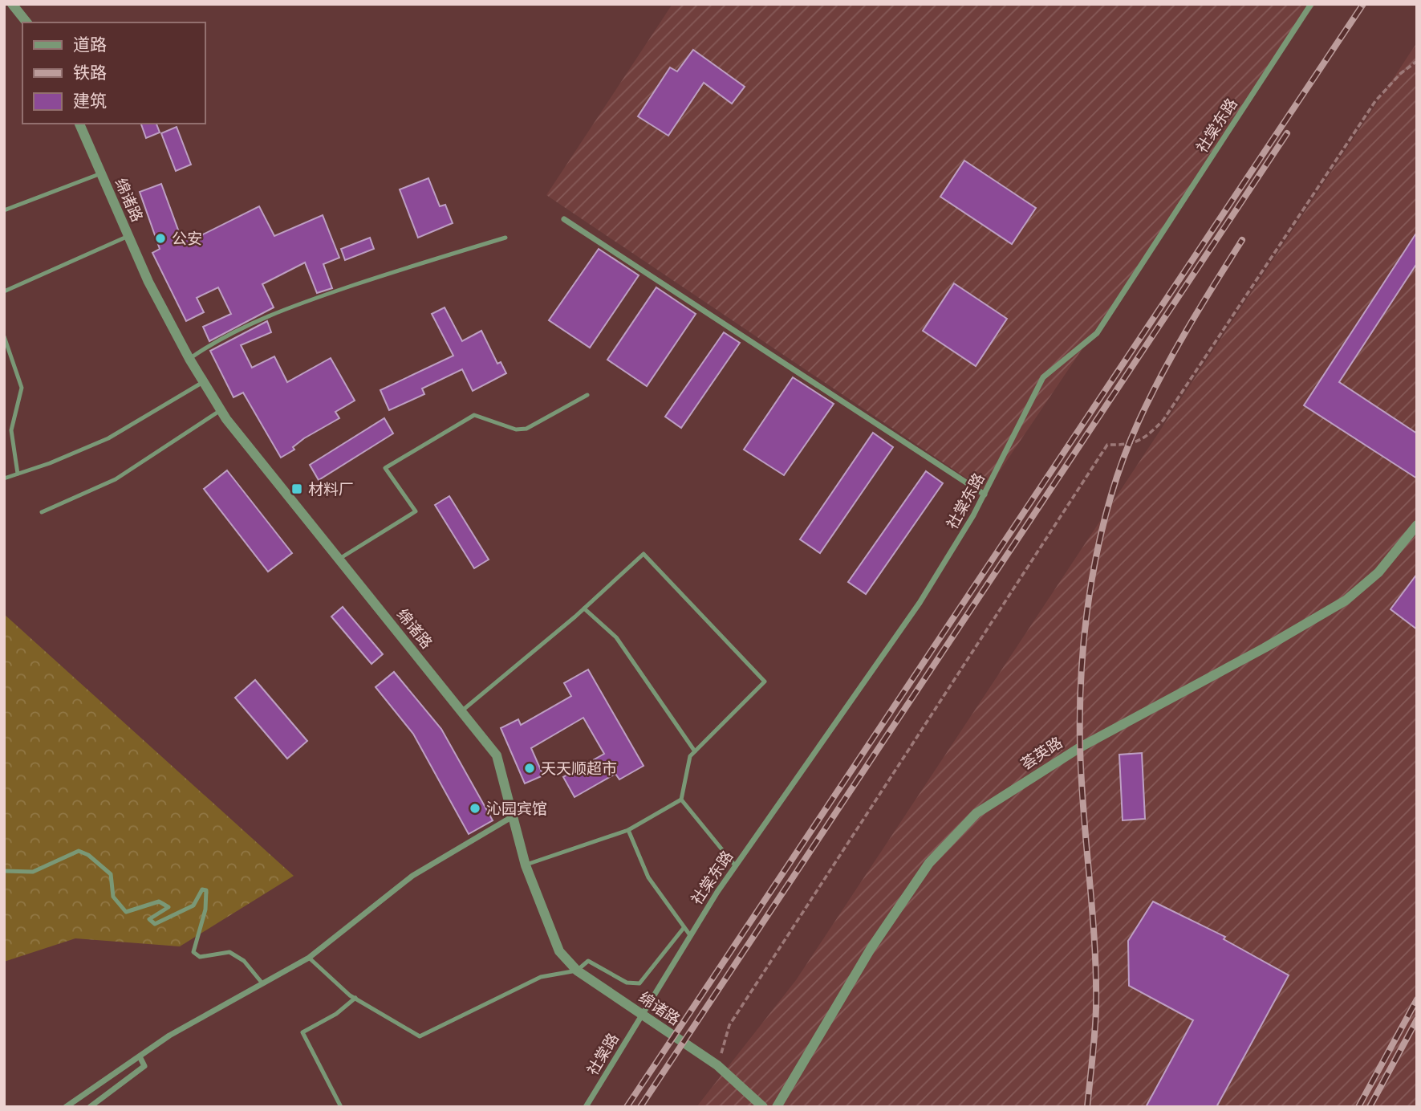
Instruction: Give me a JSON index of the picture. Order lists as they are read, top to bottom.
{
  "streets": {
    "street": [
      "社棠东路",
      "绵诸路",
      "荟英路",
      "社棠路"
    ]
  },
  "crossings": [
    ["社棠东路", "绵诸路"],
    ["社棠东路", "社棠路"],
    ["绵诸路", "社棠路"]
  ],
  "places": {
    "other": ["公安", "天天顺超市", "沁园宾馆"],
    "transit": ["材料厂"]
  },
  "legend": ["道路", "铁路", "建筑"]
}
